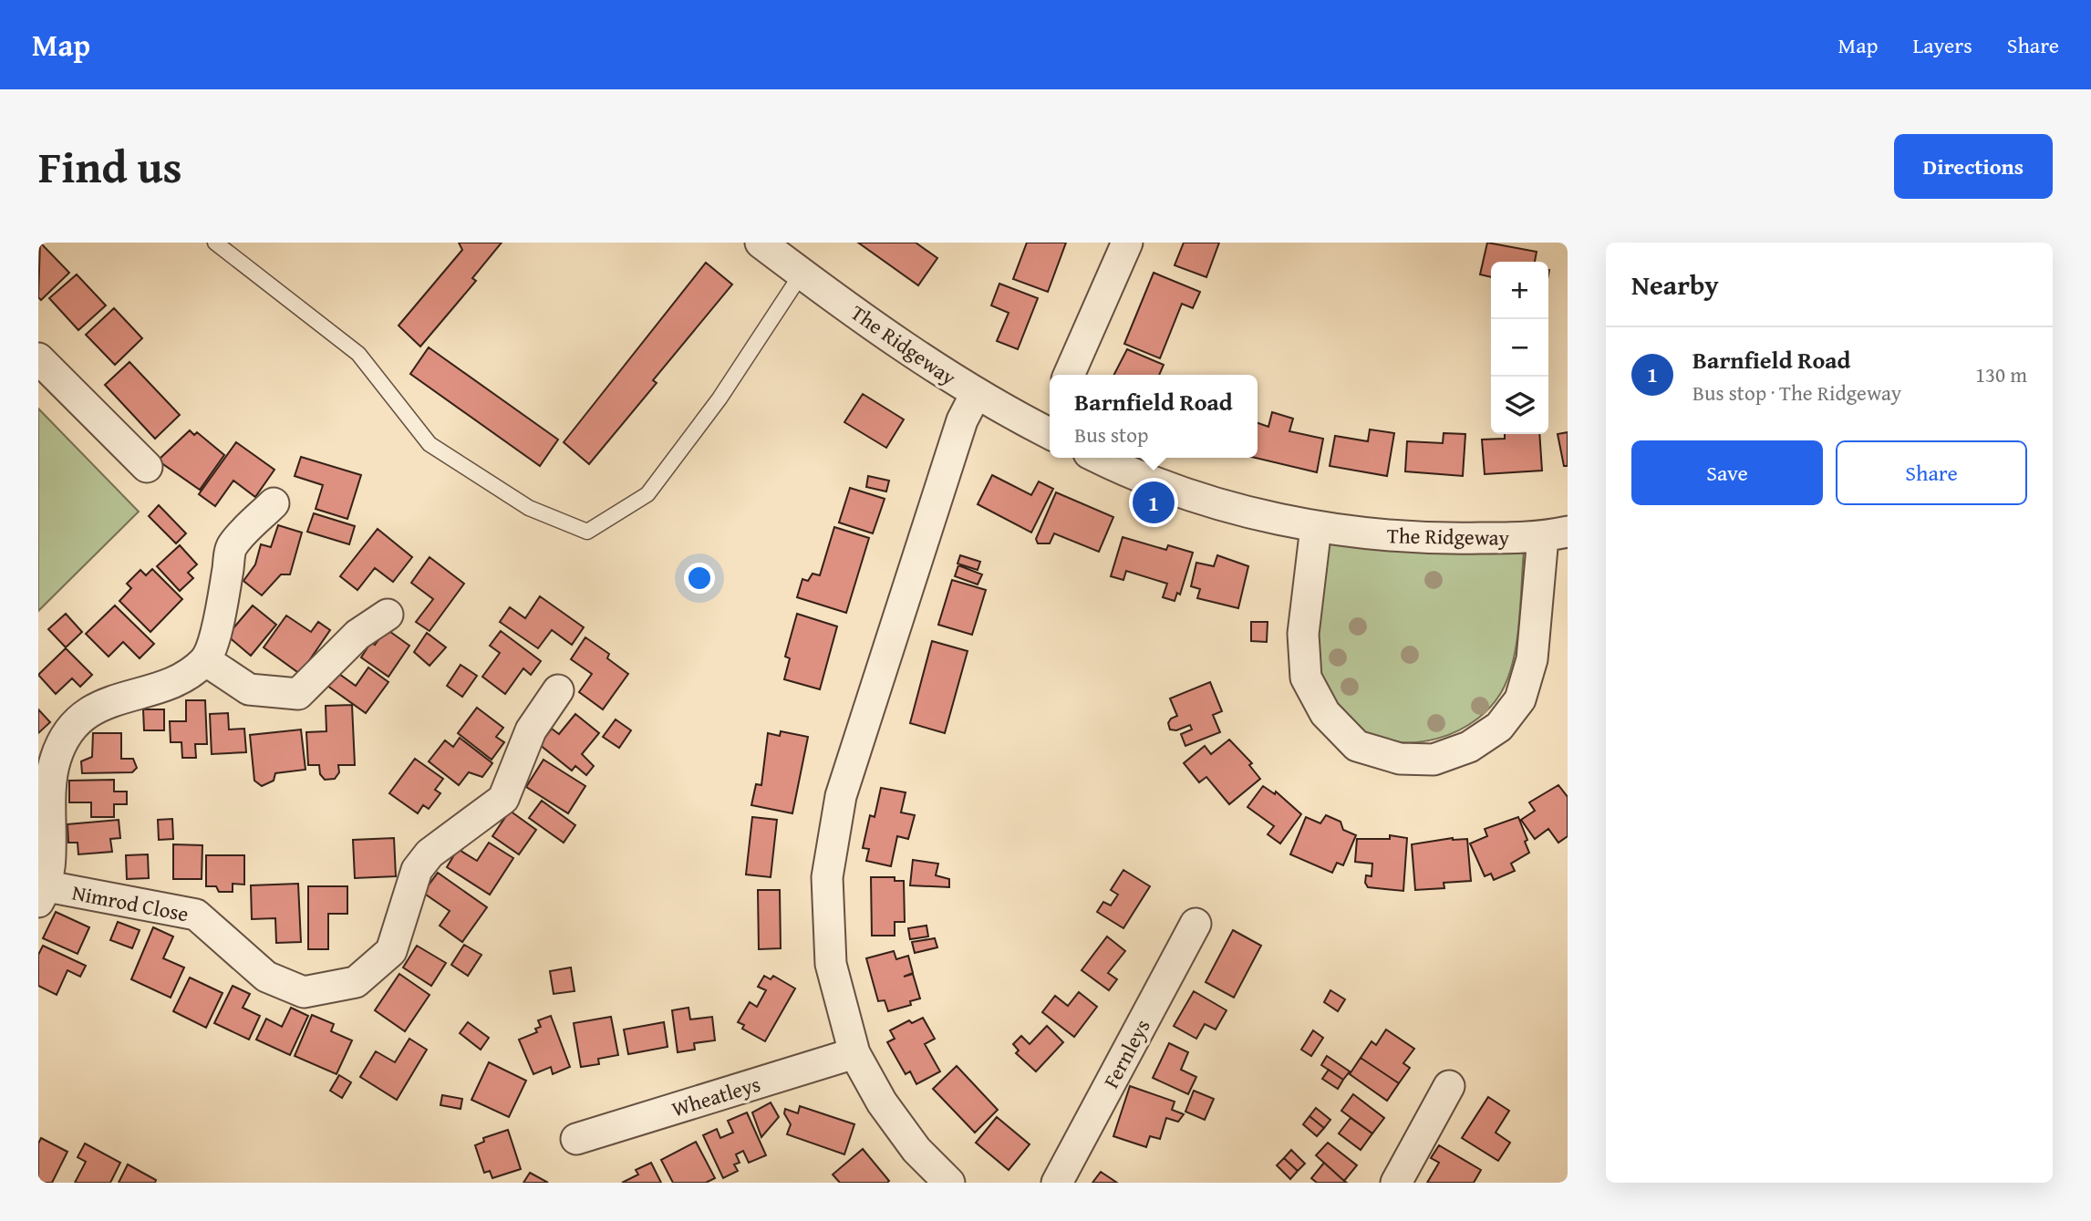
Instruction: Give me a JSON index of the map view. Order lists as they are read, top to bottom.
{
  "streets": {
    "street": [
      "The Ridgeway",
      "Nimrod Close",
      "Fernleys",
      "Wheatleys"
    ]
  },
  "page": {
    "header": "Map",
    "nav": ["Map", "Layers", "Share"],
    "title": "Find us",
    "buttons": [
      "Directions",
      ["Save", "Share"]
    ],
    "heading": "Nearby",
    "map_buttons": ["+", "−"],
    "list": [
      {
        "mark": "1",
        "name": "Barnfield Road",
        "note": "Bus stop · The Ridgeway",
        "value": "130 m"
      }
    ],
    "popup": ["Barnfield Road", "Bus stop"],
    "pins": "1"
  }
}
